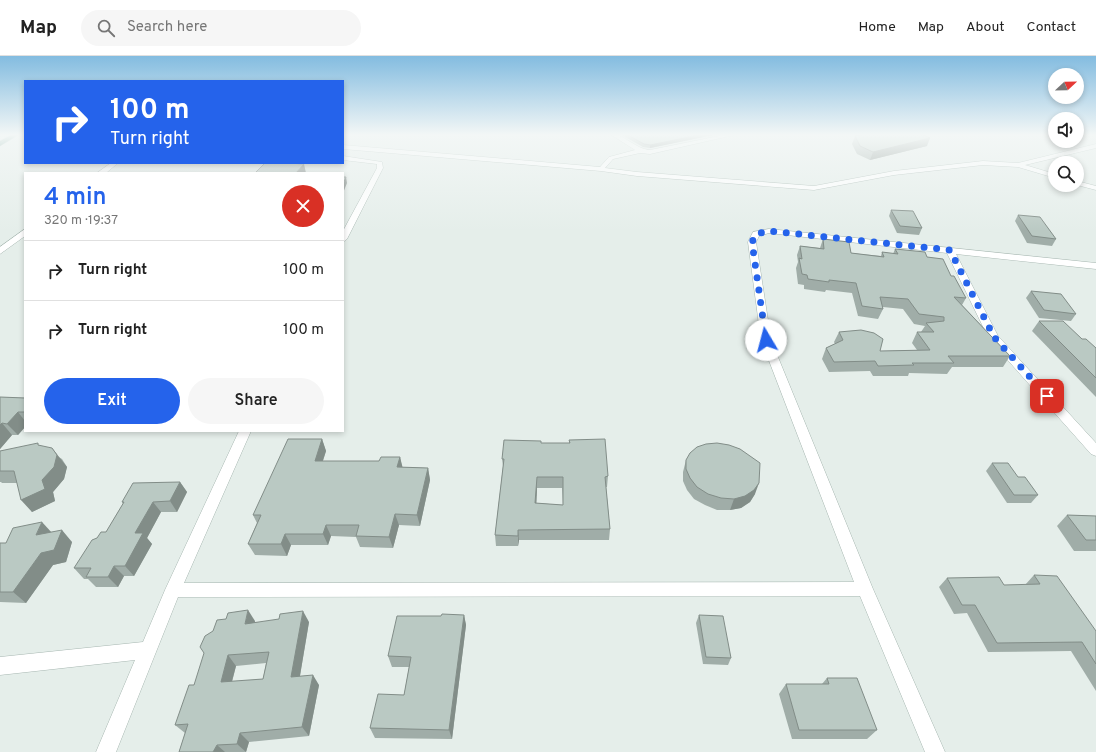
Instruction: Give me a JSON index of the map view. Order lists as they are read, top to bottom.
{
  "north": "right",
  "page": {
    "header": "Map",
    "search": "Search here",
    "nav": [
      "Home",
      "Map",
      "About",
      "Contact"
    ],
    "turn": ["100 m", "Turn right"],
    "heading": ["4 min", "320 m · 19:37"],
    "list": [
      {
        "name": "Turn right",
        "value": "100 m"
      },
      {
        "name": "Turn right",
        "value": "100 m"
      }
    ],
    "buttons": ["Exit", "Share"]
  }
}
